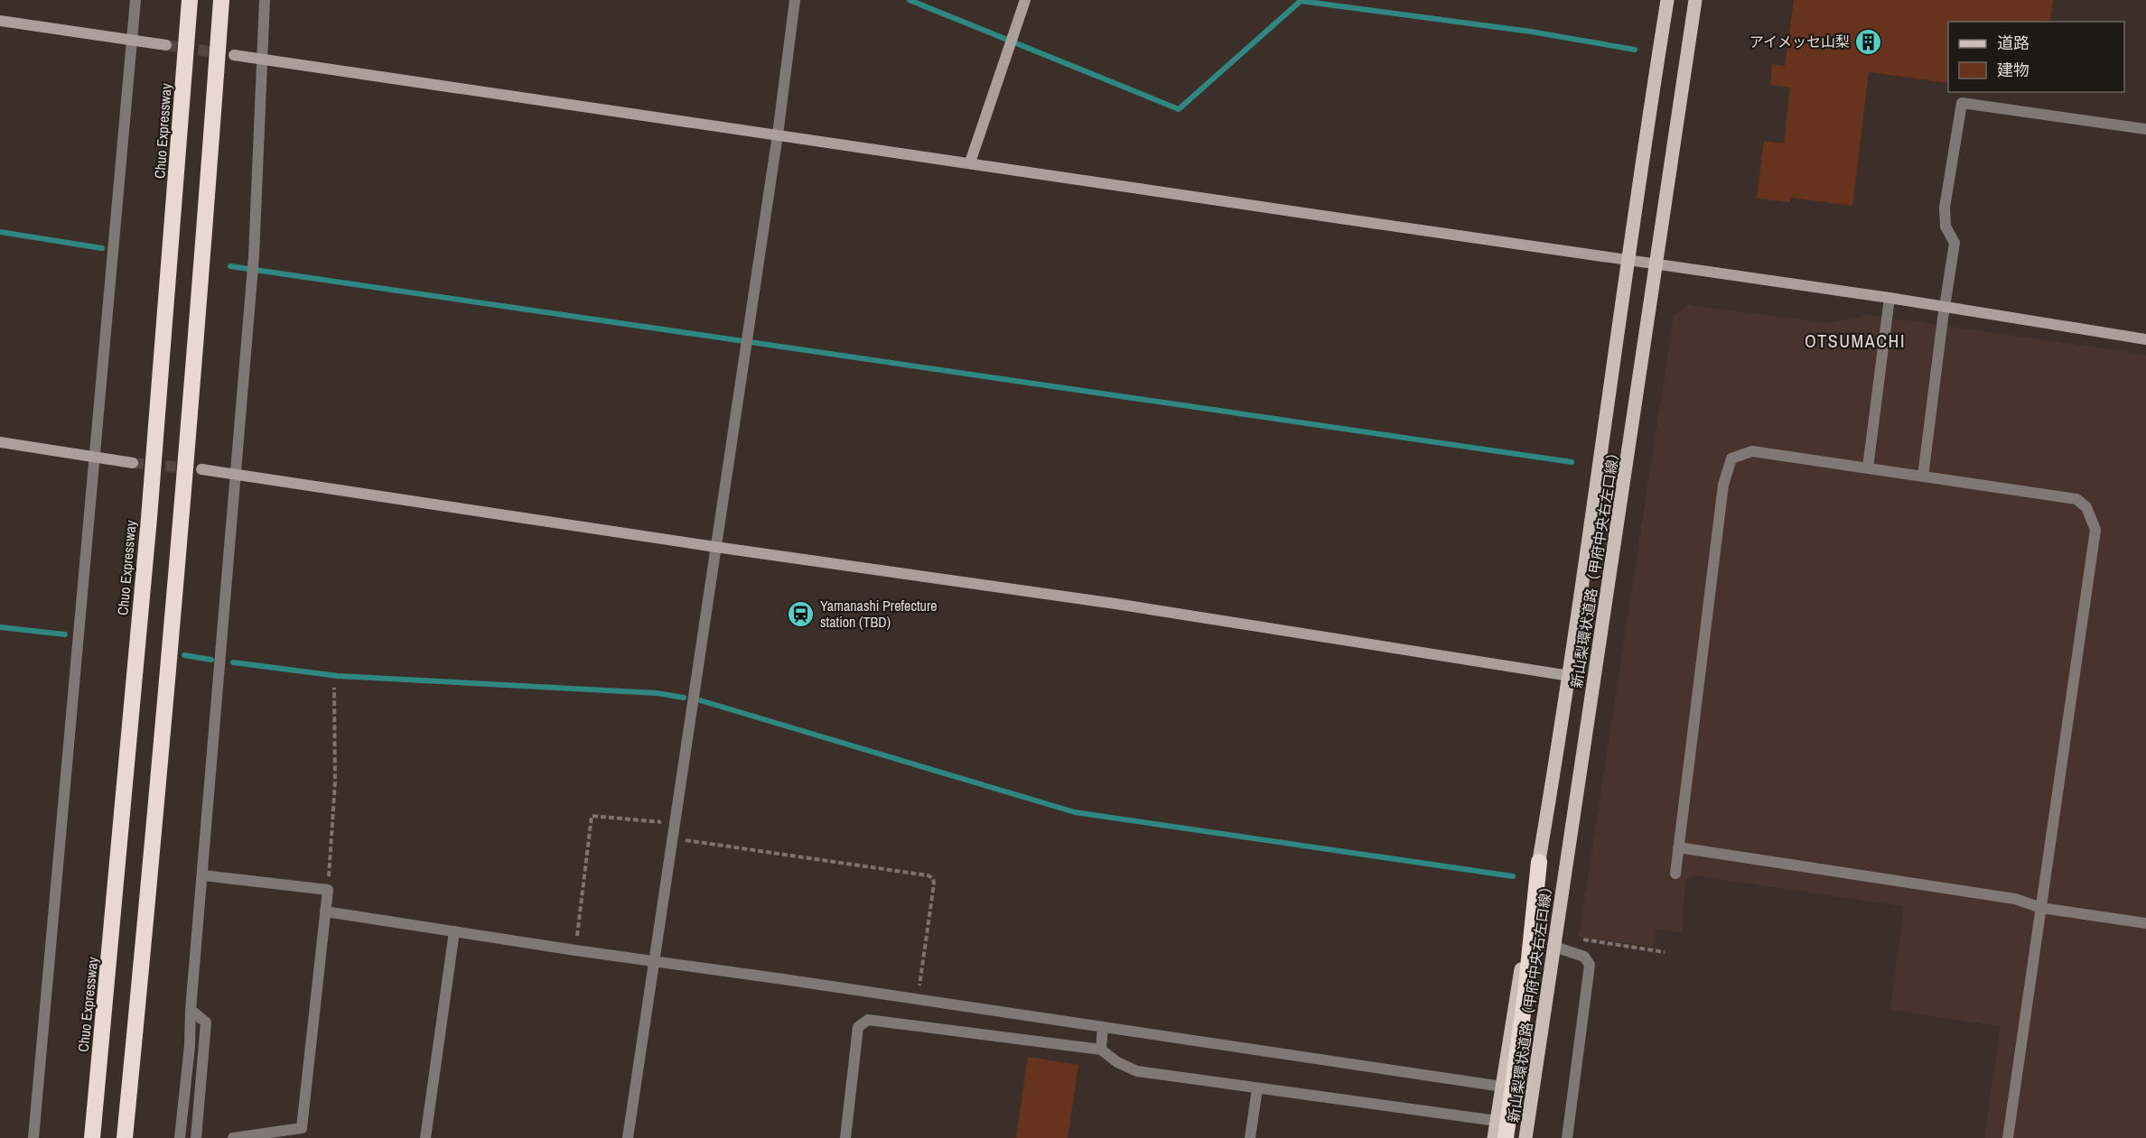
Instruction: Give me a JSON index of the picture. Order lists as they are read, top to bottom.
{
  "streets": {
    "highway": ["Chuo Expressway"],
    "main road": ["新山梨環状道路（甲府中央右左口線）"]
  },
  "districts": ["OTSUMACHI"],
  "places": {
    "building": ["アイメッセ山梨"],
    "station": ["Yamanashi Prefecture station (TBD)"]
  },
  "legend": ["道路", "建物"]
}
